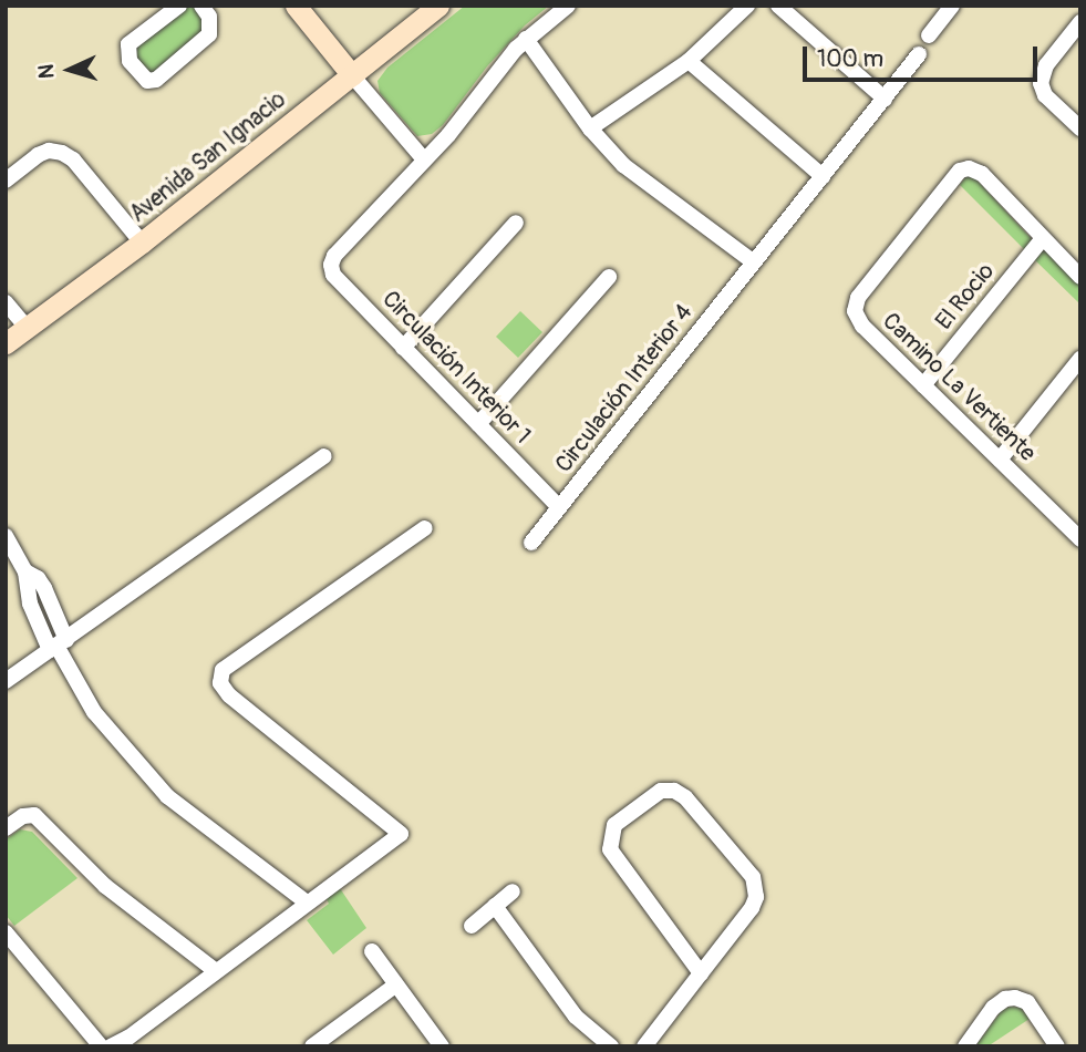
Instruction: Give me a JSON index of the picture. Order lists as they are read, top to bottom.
{
  "streets": {
    "main road": ["Avenida San Ignacio"],
    "street": [
      "El Rocio",
      "Circulación Interior 1",
      "Camino La Vertiente",
      "Circulación Interior 4"
    ]
  },
  "crossings": [
    ["El Rocio", "Camino La Vertiente"],
    ["Circulación Interior 1", "Circulación Interior 4"]
  ],
  "scale_bar": "100 m",
  "north": "left"
}
